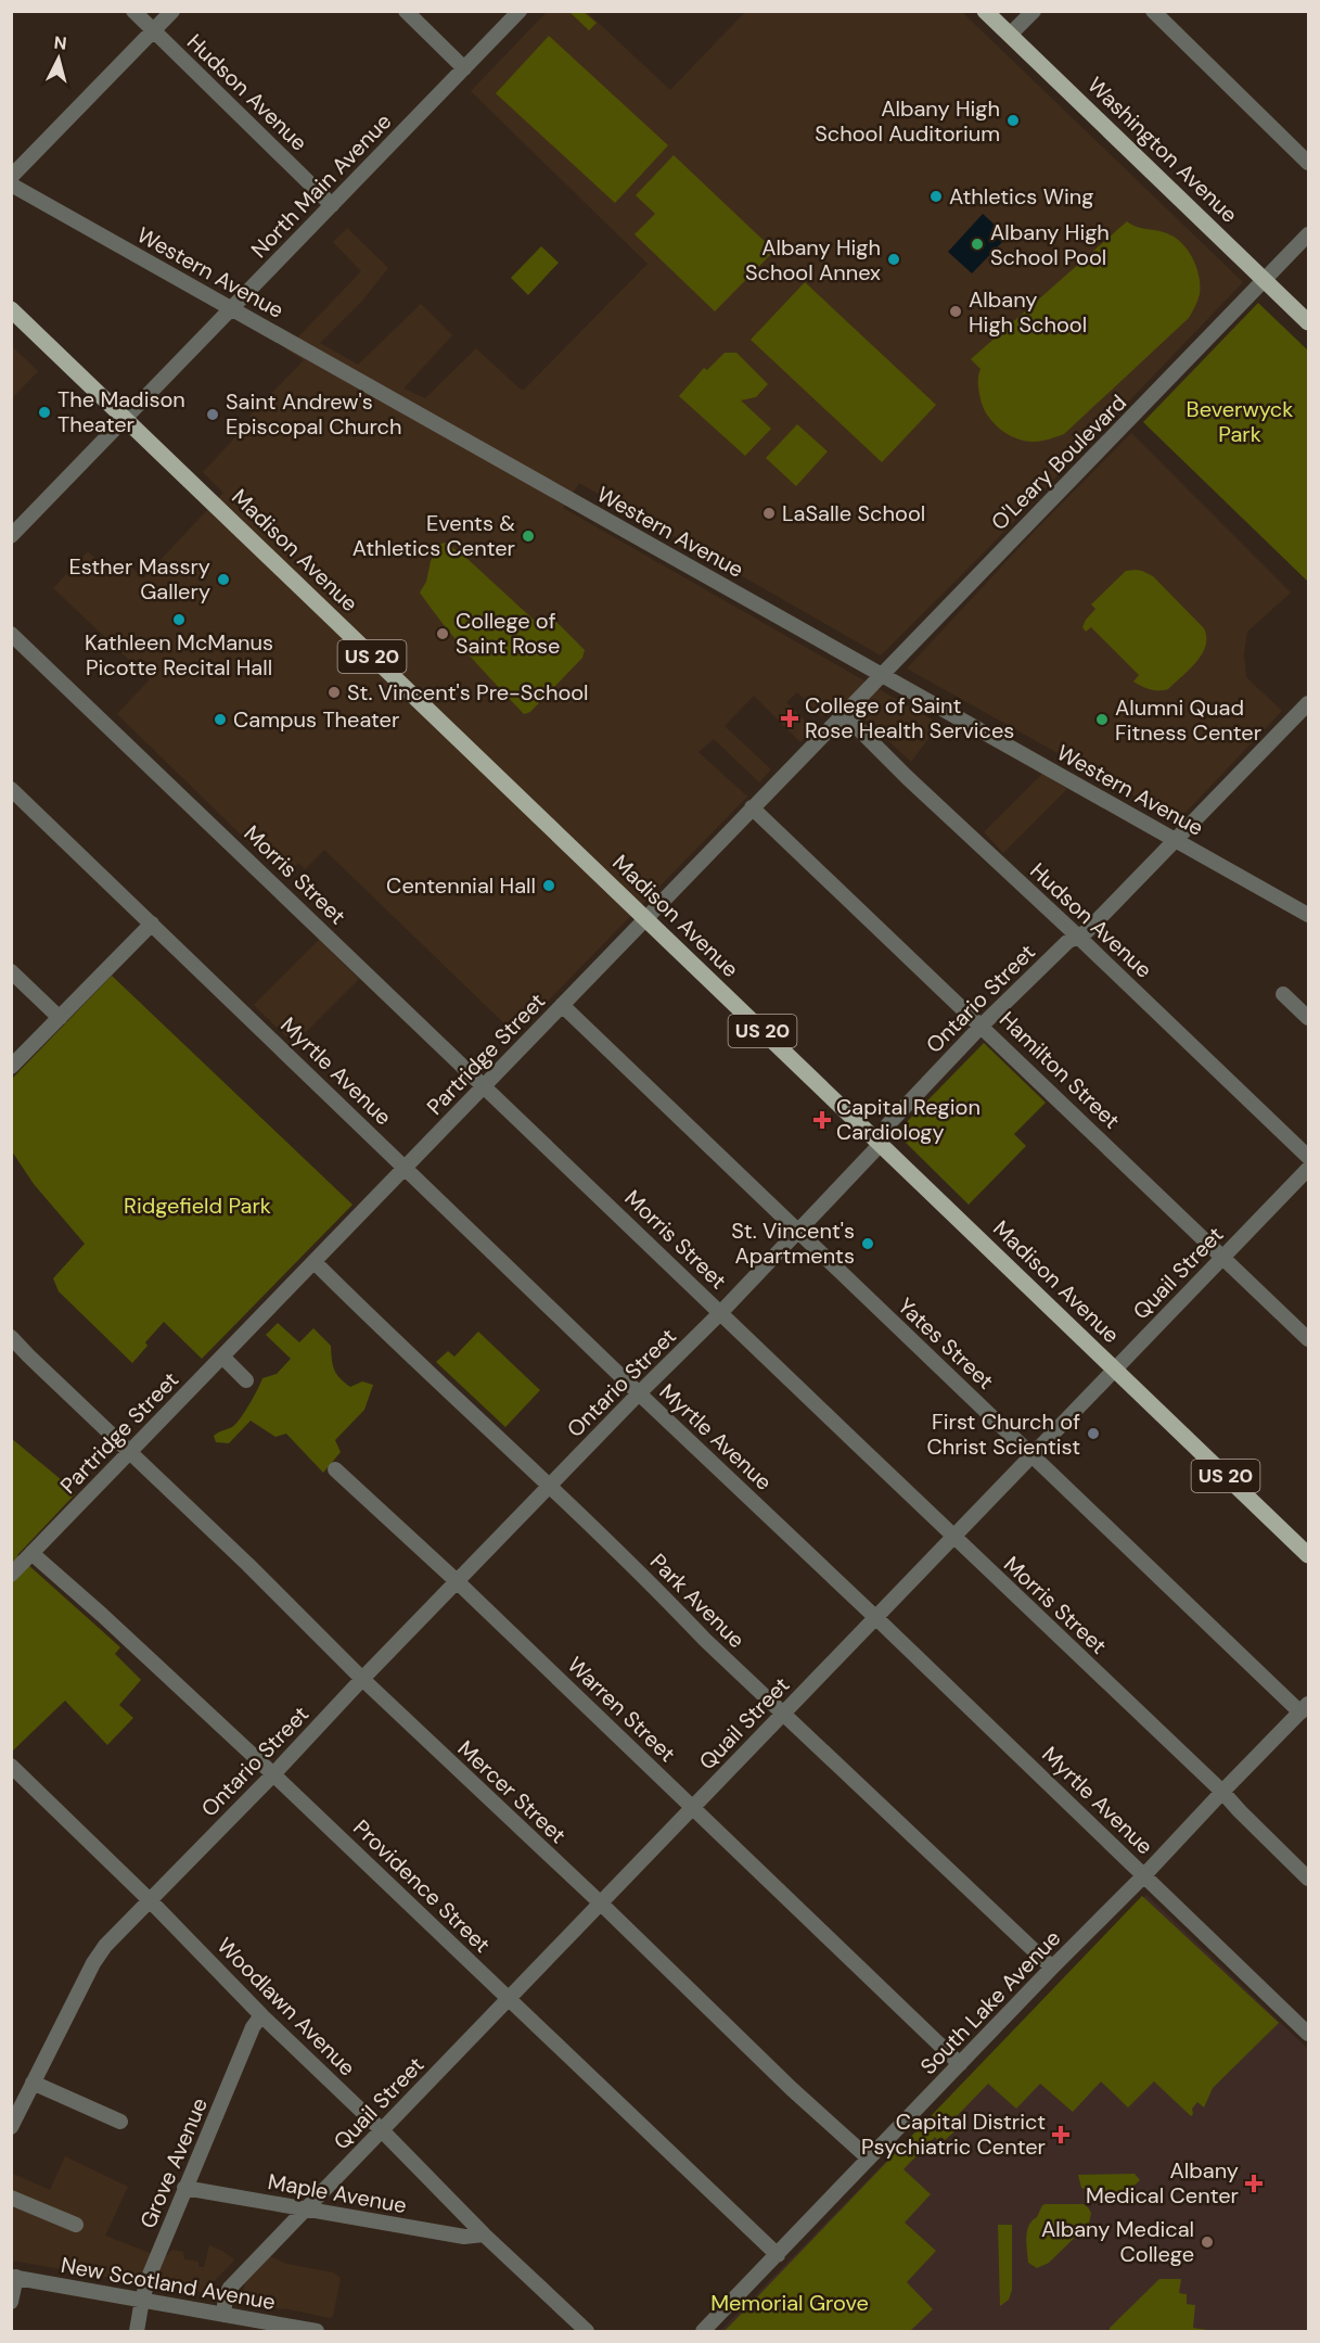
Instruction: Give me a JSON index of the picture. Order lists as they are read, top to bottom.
{
  "streets": {
    "main road": ["Washington Avenue", "Madison Avenue", "US 20"],
    "street": [
      "Hudson Avenue",
      "North Main Avenue",
      "Western Avenue",
      "O'Leary Boulevard",
      "Morris Street",
      "Ontario Street",
      "Partridge Street",
      "Hamilton Street",
      "Myrtle Avenue",
      "Quail Street",
      "Yates Street",
      "Park Avenue",
      "Warren Street",
      "Mercer Street",
      "Providence Street",
      "South Lake Avenue",
      "Woodlawn Avenue",
      "Grove Avenue",
      "Maple Avenue",
      "New Scotland Avenue"
    ]
  },
  "crossings": [
    ["Hudson Avenue", "North Main Avenue"],
    ["Hudson Avenue", "Ontario Street"],
    ["Hudson Avenue", "Partridge Street"],
    ["Washington Avenue", "O'Leary Boulevard"],
    ["North Main Avenue", "Western Avenue"],
    ["North Main Avenue", "Madison Avenue"],
    ["Western Avenue", "O'Leary Boulevard"],
    ["Western Avenue", "Ontario Street"],
    ["Western Avenue", "Partridge Street"],
    ["O'Leary Boulevard", "Partridge Street"],
    ["Madison Avenue", "Ontario Street"],
    ["Madison Avenue", "Partridge Street"],
    ["Madison Avenue", "Quail Street"],
    ["Morris Street", "Ontario Street"],
    ["Morris Street", "Partridge Street"],
    ["Morris Street", "Quail Street"],
    ["Morris Street", "South Lake Avenue"],
    ["Ontario Street", "Hamilton Street"],
    ["Ontario Street", "Myrtle Avenue"],
    ["Ontario Street", "Yates Street"],
    ["Ontario Street", "Park Avenue"],
    ["Ontario Street", "Warren Street"],
    ["Ontario Street", "Mercer Street"],
    ["Ontario Street", "Providence Street"],
    ["Ontario Street", "Woodlawn Avenue"],
    ["Partridge Street", "Hamilton Street"],
    ["Partridge Street", "Myrtle Avenue"],
    ["Partridge Street", "Yates Street"],
    ["Partridge Street", "Park Avenue"],
    ["Partridge Street", "Mercer Street"],
    ["Partridge Street", "Providence Street"],
    ["Hamilton Street", "Quail Street"],
    ["Myrtle Avenue", "Quail Street"],
    ["Myrtle Avenue", "South Lake Avenue"],
    ["Quail Street", "Yates Street"],
    ["Quail Street", "Park Avenue"],
    ["Quail Street", "Warren Street"],
    ["Quail Street", "Mercer Street"],
    ["Quail Street", "Providence Street"],
    ["Quail Street", "Woodlawn Avenue"],
    ["Quail Street", "Maple Avenue"],
    ["Quail Street", "New Scotland Avenue"],
    ["Yates Street", "South Lake Avenue"],
    ["Park Avenue", "South Lake Avenue"],
    ["Warren Street", "South Lake Avenue"],
    ["Mercer Street", "South Lake Avenue"],
    ["Providence Street", "South Lake Avenue"],
    ["Woodlawn Avenue", "Grove Avenue"],
    ["Woodlawn Avenue", "Maple Avenue"],
    ["Grove Avenue", "Maple Avenue"],
    ["Grove Avenue", "New Scotland Avenue"]
  ],
  "parks": ["Beverwyck Park", "Ridgefield Park", "Memorial Grove"],
  "places": {
    "other": [
      "Albany High School Auditorium",
      "Athletics Wing",
      "Albany High School Pool",
      "Albany High School Annex",
      "Albany High School",
      "The Madison Theater",
      "Saint Andrew's Episcopal Church",
      "LaSalle School",
      "Events & Athletics Center",
      "Esther Massry Gallery",
      "Kathleen McManus Picotte Recital Hall",
      "College of Saint Rose",
      "St. Vincent's Pre-School",
      "Campus Theater",
      "Alumni Quad Fitness Center",
      "Centennial Hall",
      "St. Vincent's Apartments",
      "First Church of Christ Scientist",
      "Albany Medical College"
    ],
    "health": [
      "College of Saint Rose Health Services",
      "Capital Region Cardiology",
      "Capital District Psychiatric Center",
      "Albany Medical Center"
    ]
  },
  "north": "top"
}
